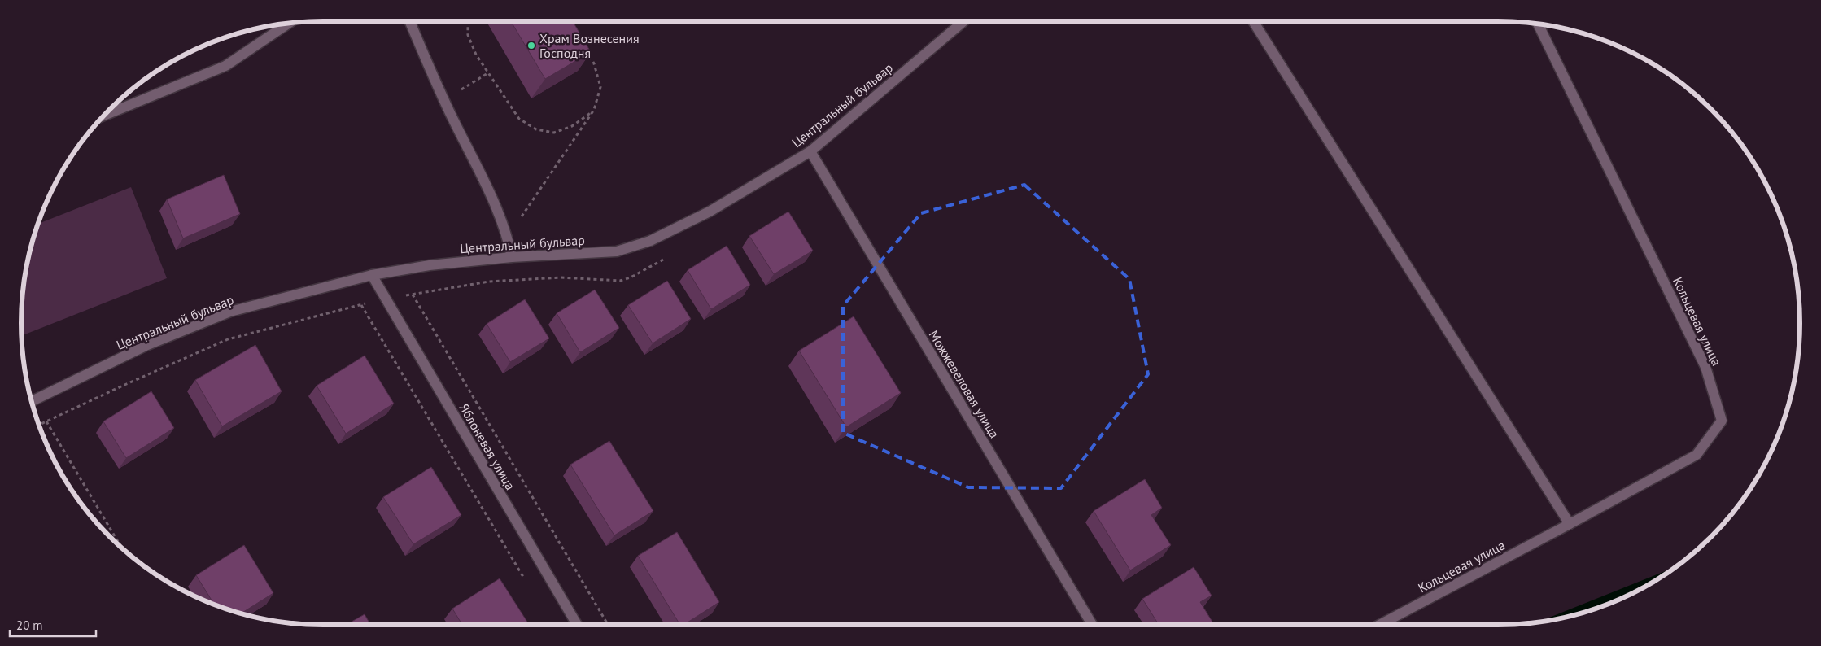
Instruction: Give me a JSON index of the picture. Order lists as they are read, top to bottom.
{
  "streets": {
    "street": [
      "Центральный бульвар",
      "Кольцевая улица",
      "Можжевеловая улица",
      "Яблоневая улица"
    ]
  },
  "crossings": [
    ["Центральный бульвар", "Можжевеловая улица"],
    ["Центральный бульвар", "Яблоневая улица"]
  ],
  "places": ["Храм Вознесения Господня"],
  "scale_bar": "20 m"
}
